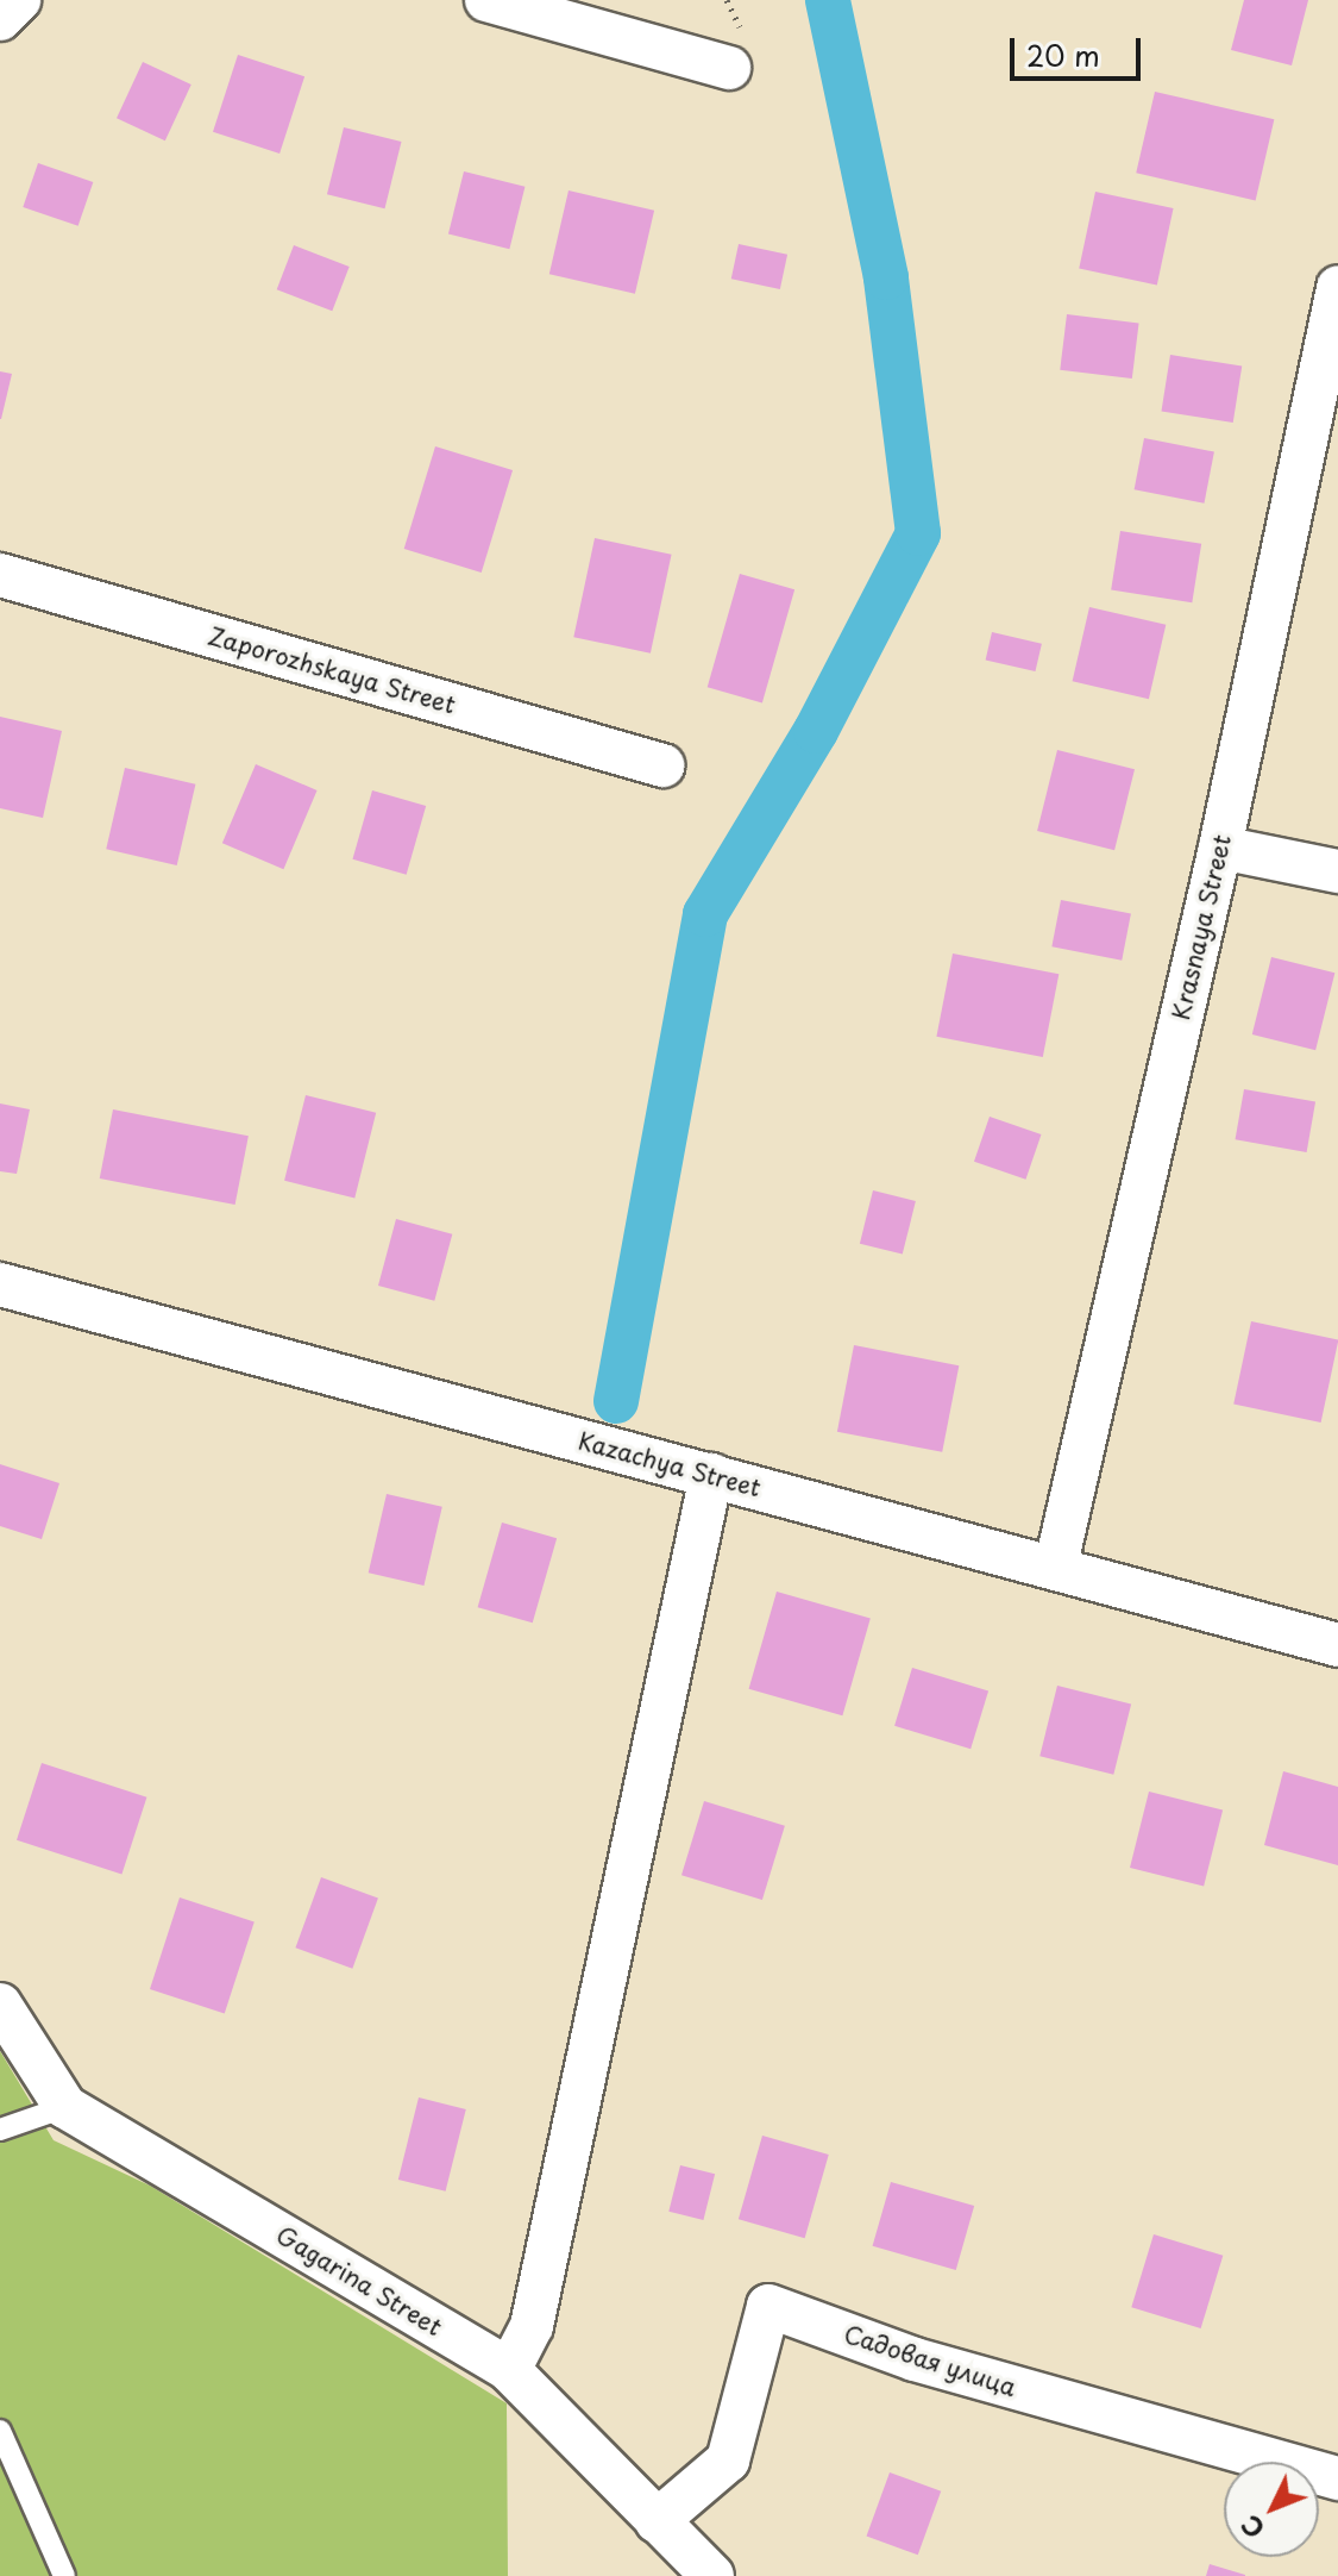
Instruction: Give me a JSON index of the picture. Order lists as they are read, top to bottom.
{
  "streets": {
    "street": [
      "Zaporozhskaya Street",
      "Krasnaya Street",
      "Kazachya Street",
      "Gagarina Street",
      "Садовая улица"
    ]
  },
  "crossings": [
    ["Krasnaya Street", "Kazachya Street"],
    ["Gagarina Street", "Садовая улица"]
  ],
  "scale_bar": "20 m",
  "north": "bottom left"
}
